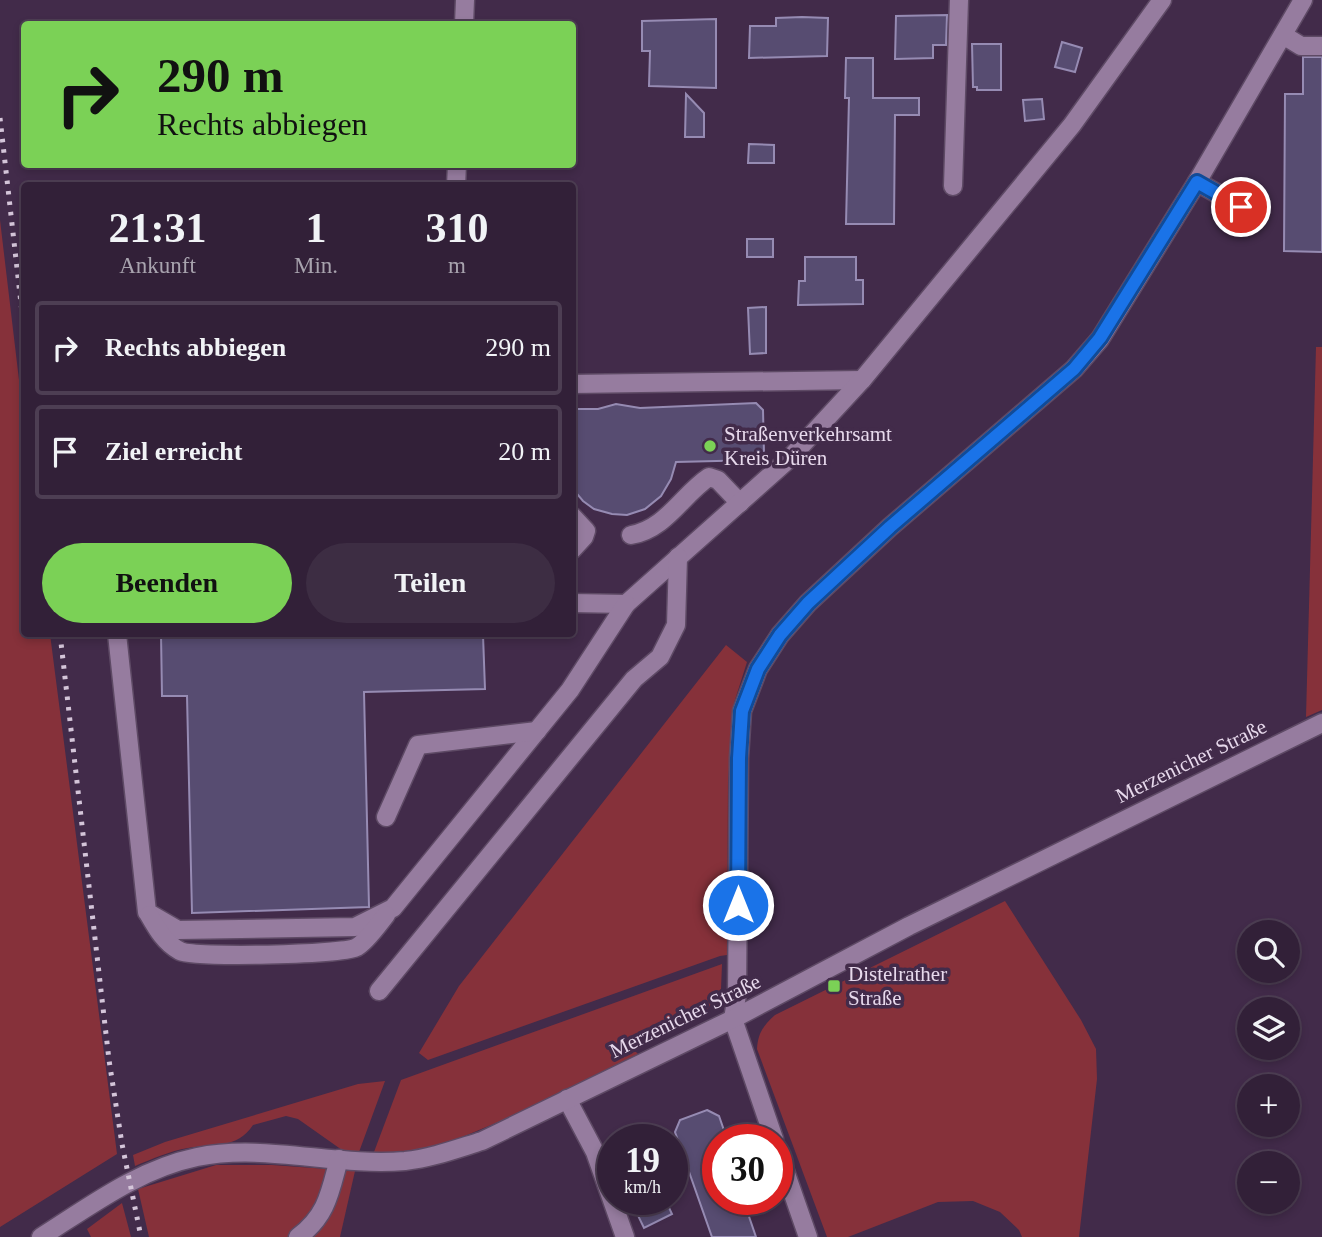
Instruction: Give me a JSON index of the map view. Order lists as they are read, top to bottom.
{
  "streets": {
    "street": ["Merzenicher Straße"]
  },
  "places": {
    "other": ["Straßenverkehrsamt Kreis Düren"],
    "transit": ["Distelrather Straße"]
  },
  "page": {
    "turn": ["290 m", "Rechts abbiegen"],
    "eta": [
      "21:31",
      "Ankunft",
      "1",
      "Min.",
      "310",
      "m"
    ],
    "list": [
      {
        "name": "Rechts abbiegen",
        "value": "290 m"
      },
      {
        "name": "Ziel erreicht",
        "value": "20 m"
      }
    ],
    "buttons": ["Beenden", "Teilen"],
    "map_buttons": ["+", "−"],
    "speed": "19 km/h",
    "limit": "30"
  }
}
